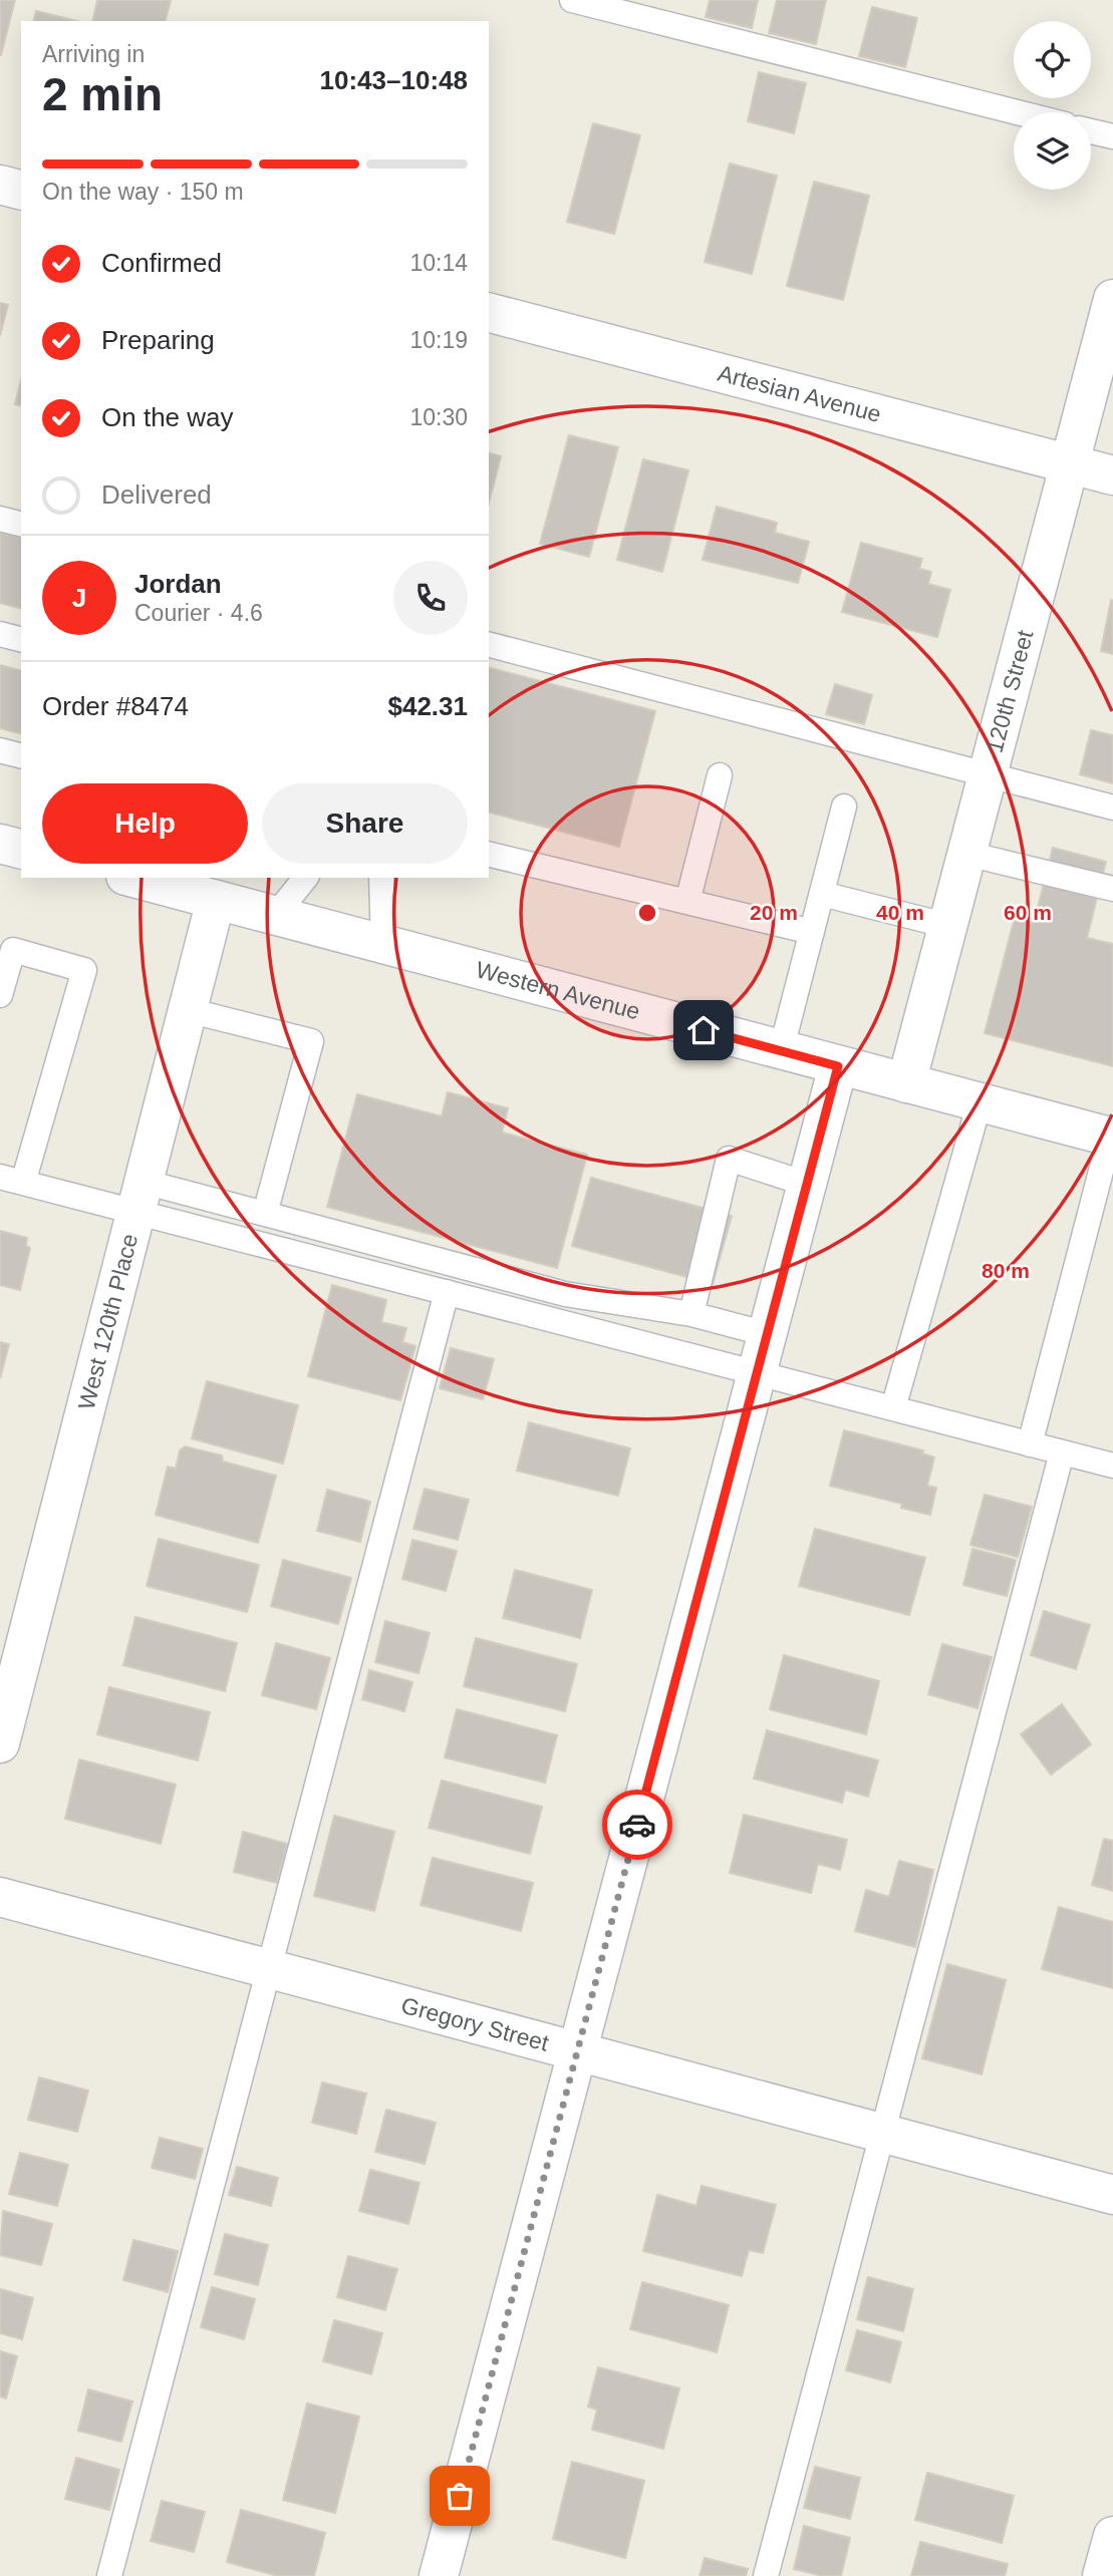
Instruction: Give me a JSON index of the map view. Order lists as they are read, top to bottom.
{
  "streets": {
    "street": [
      "Artesian Avenue",
      "120th Street",
      "Western Avenue",
      "West 120th Place",
      "Gregory Street"
    ]
  },
  "crossings": [
    ["Artesian Avenue", "120th Street"],
    ["120th Street", "Western Avenue"],
    ["Western Avenue", "West 120th Place"]
  ],
  "page": {
    "heading": ["2 min", "Arriving in", "10:43–10:48"],
    "panel": [
      "Jordan",
      "Courier · 4.6",
      "Order #8474",
      "$42.31"
    ],
    "bar": "On the way · 150 m",
    "list": [
      ["Confirmed", "10:14"],
      ["Preparing", "10:19"],
      ["On the way", "10:30"],
      "Delivered"
    ],
    "round": "J",
    "buttons": ["Help", "Share"]
  },
  "rings": [
    "20 m",
    "40 m",
    "60 m",
    "80 m"
  ]
}
